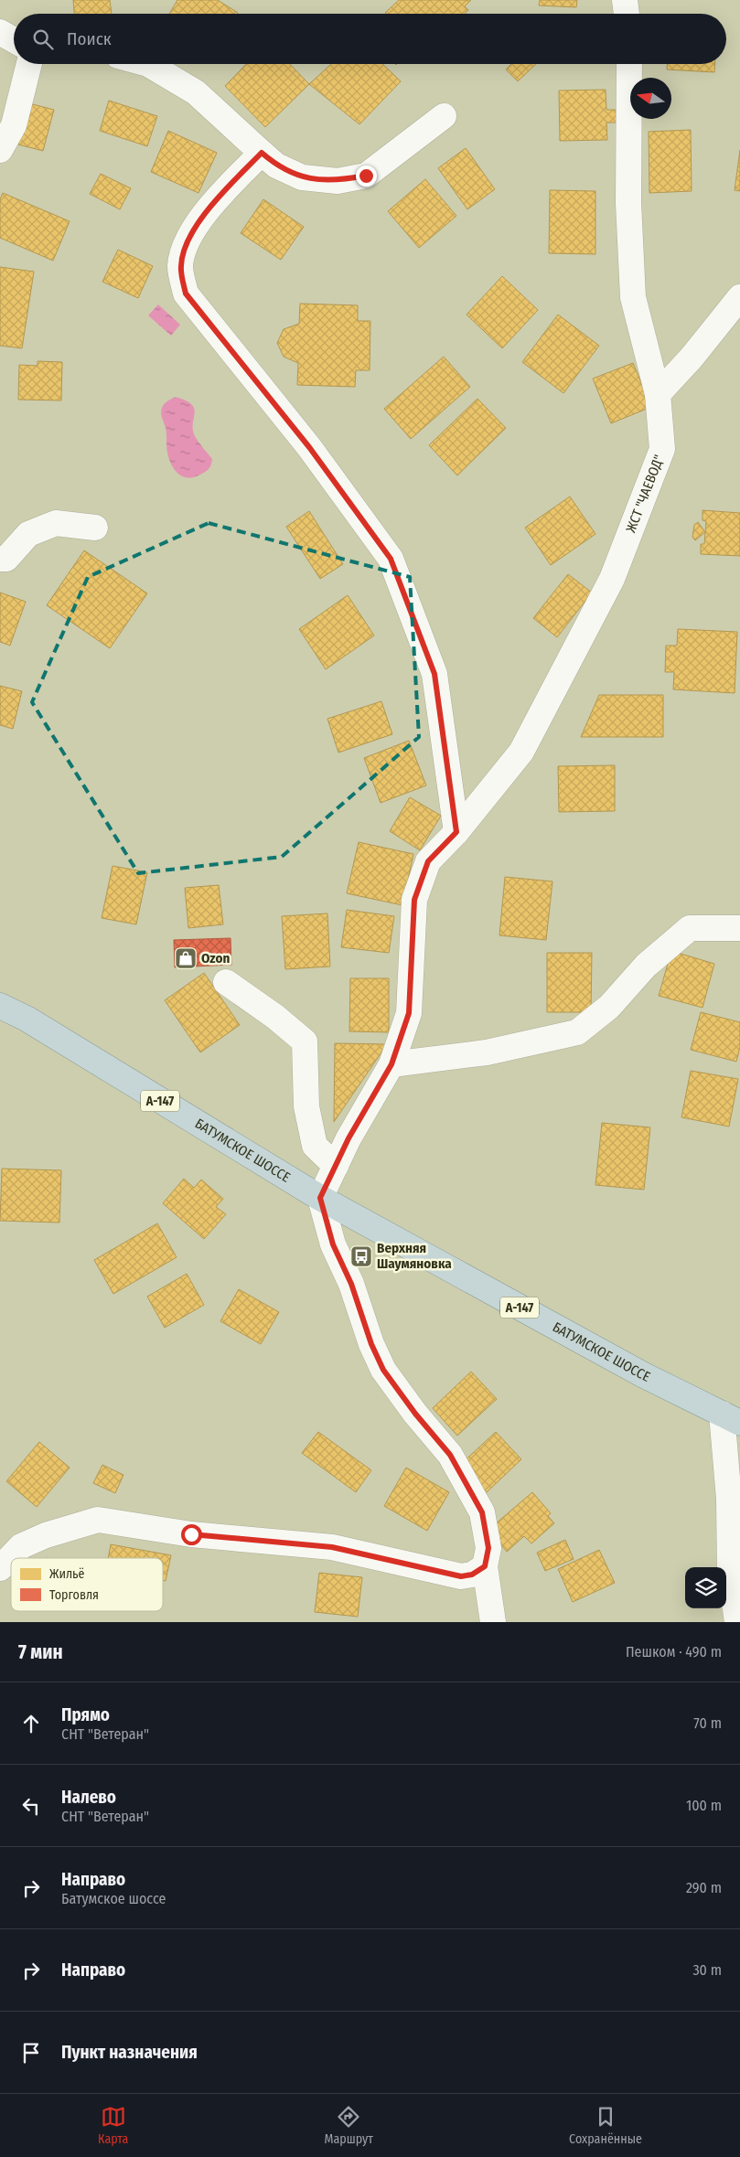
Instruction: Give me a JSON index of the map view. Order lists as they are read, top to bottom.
{
  "streets": {
    "highway": ["А-147", "БАТУМСКОЕ ШОССЕ"],
    "street": ["ЖСТ \"ЧАЕВОД\""]
  },
  "places": {
    "shop": ["Ozon"],
    "bus stop": ["Верхняя Шаумяновка"]
  },
  "legend": ["Жильё", "Торговля"],
  "north": "left",
  "page": {
    "search": "Поиск",
    "heading": ["7 мин", "Пешком · 490 m"],
    "list": [
      ["Прямо", "СНТ \"Ветеран\"", "70 m"],
      ["Налево", "СНТ \"Ветеран\"", "100 m"],
      ["Направо", "Батумское шоссе", "290 m"],
      ["Направо", "30 m"],
      "Пункт назначения"
    ],
    "nav": ["Карта", "Маршрут", "Сохранённые"]
  }
}
